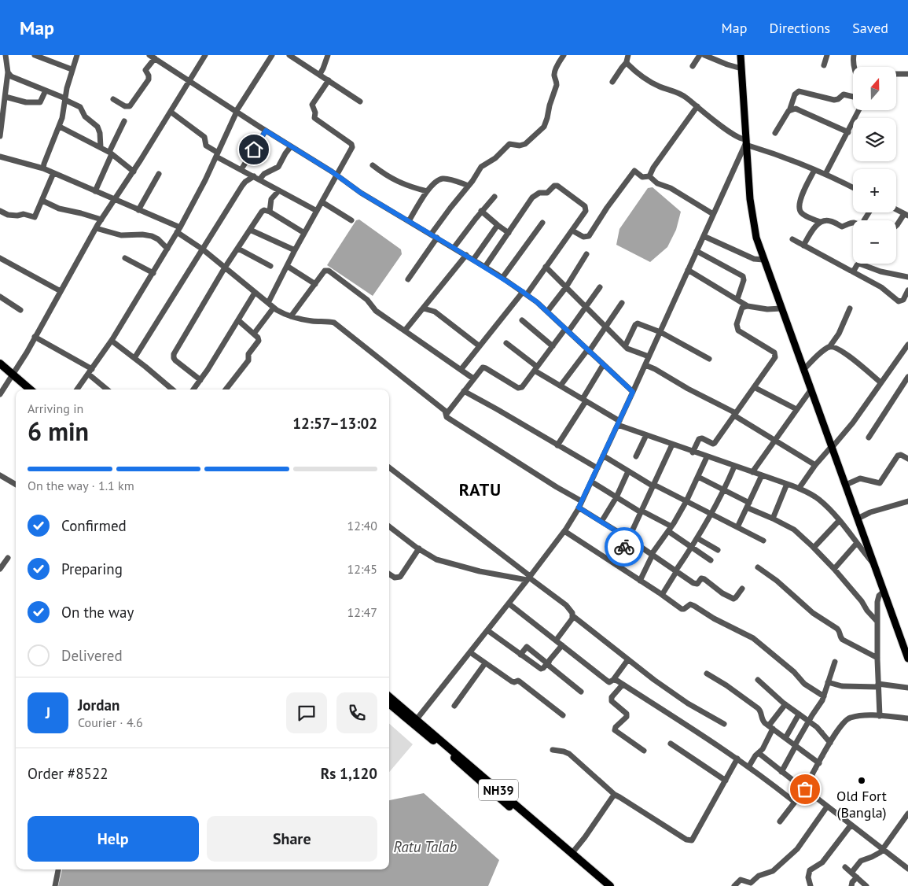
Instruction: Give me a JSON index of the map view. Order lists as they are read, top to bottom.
{
  "streets": {
    "highway": ["NH39"]
  },
  "districts": ["RATU"],
  "water": ["Ratu Talab"],
  "places": ["Old Fort (Bangla)"],
  "north": "top",
  "page": {
    "header": "Map",
    "nav": ["Map", "Directions", "Saved"],
    "map_buttons": ["+", "−"],
    "heading": ["6 min", "Arriving in", "12:57–13:02"],
    "panel": [
      "Jordan",
      "Courier · 4.6",
      "Order #8522",
      "Rs 1,120"
    ],
    "bar": "On the way · 1.1 km",
    "list": [
      ["Confirmed", "12:40"],
      ["Preparing", "12:45"],
      ["On the way", "12:47"],
      "Delivered"
    ],
    "round": "J",
    "buttons": ["Help", "Share"]
  }
}
